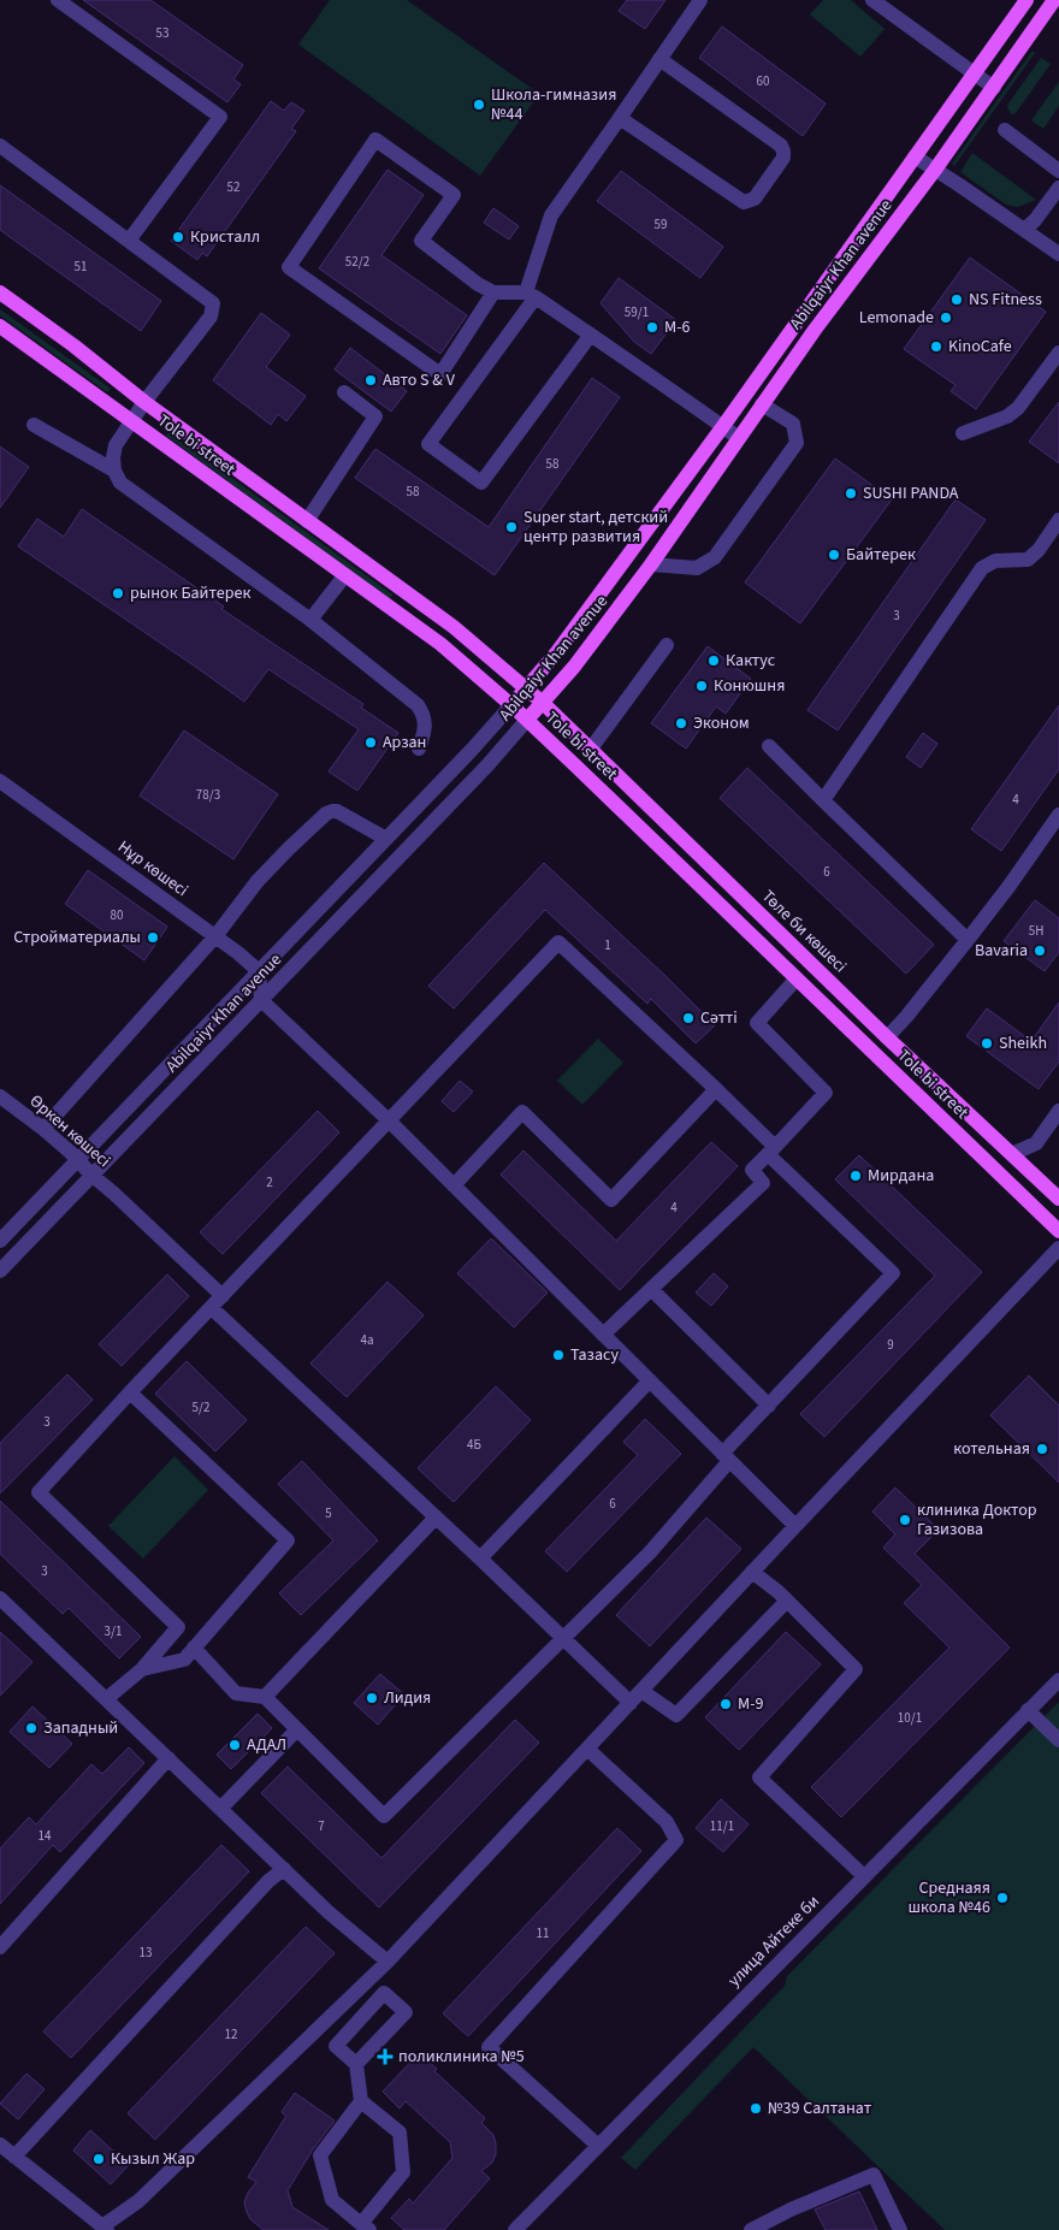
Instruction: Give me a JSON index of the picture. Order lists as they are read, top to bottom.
{
  "streets": {
    "main road": ["Abilqaiyr Khan avenue", "Tole bi street", "Төле би көшесі"],
    "street": ["Нұр көшесі", "Өркен көшесі", "улица Айтеке би"]
  },
  "crossings": [
    ["Abilqaiyr Khan avenue", "Tole bi street"],
    ["Abilqaiyr Khan avenue", "Нұр көшесі"],
    ["Abilqaiyr Khan avenue", "Төле би көшесі"],
    ["Abilqaiyr Khan avenue", "Өркен көшесі"],
    ["Tole bi street", "Төле би көшесі"]
  ],
  "places": {
    "other": [
      "Школа-гимназия №44",
      "Кристалл",
      "NS Fitness",
      "Lemonade",
      "M-6",
      "KinoCafe",
      "Авто S & V",
      "SUSHI PANDA",
      "Super start, детский центр развития",
      "Байтерек",
      "рынок Байтерек",
      "Кактус",
      "Конюшня",
      "Эконом",
      "Арзан",
      "Стройматериалы",
      "Bavaria",
      "Cәтті",
      "Sheikh",
      "Мирдана",
      "Тазасу",
      "котельная",
      "клиника Доктор Газизова",
      "Лидия",
      "M-9",
      "Западный",
      "АДАЛ",
      "Среднаяя школа №46",
      "№39 Салтанат",
      "Кызыл Жар"
    ],
    "health": ["поликлиника №5"]
  },
  "house_numbers": [
    "53",
    "60",
    "52",
    "59",
    "52/2",
    "51",
    "59/1",
    "58",
    "58",
    "3",
    "78/3",
    "4",
    "6",
    "80",
    "5H",
    "1",
    "2",
    "4",
    "4а",
    "9",
    "5/2",
    "3",
    "4Б",
    "6",
    "5",
    "3",
    "3/1",
    "10/1",
    "7",
    "11/1",
    "14",
    "11",
    "13",
    "12"
  ]
}
